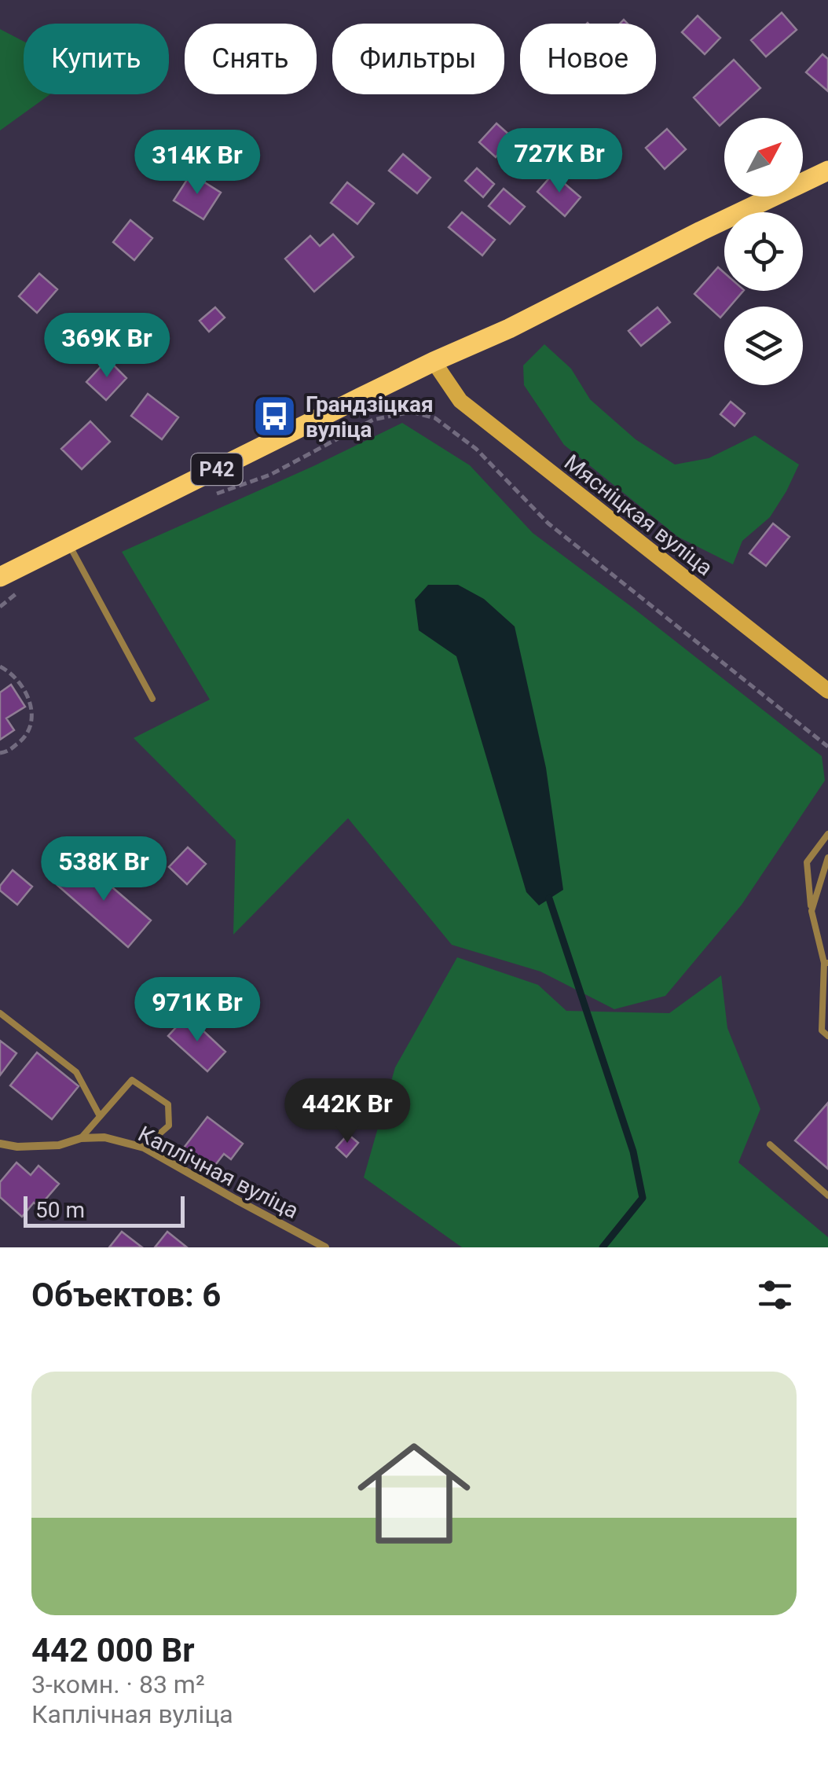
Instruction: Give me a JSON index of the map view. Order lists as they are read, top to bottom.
{
  "streets": {
    "main road": ["Р42", "Мясніцкая вуліца"],
    "street": ["Каплічная вуліца"]
  },
  "crossings": [
    ["Р42", "Мясніцкая вуліца"]
  ],
  "places": {
    "bus stop": ["Грандзіцкая вуліца"]
  },
  "scale_bar": "50 m",
  "north": "top right",
  "page": {
    "chip": [
      "Купить",
      "Снять",
      "Фильтры",
      "Новое"
    ],
    "price": [
      "727K Br",
      "314K Br",
      "369K Br",
      "538K Br",
      "971K Br",
      "442K Br"
    ],
    "scale": "50 m",
    "heading": "Объектов: 6",
    "list": [
      {
        "name": "442 000 Br",
        "note": "3-комн. · 83 m² · Каплічная вуліца"
      }
    ]
  }
}
